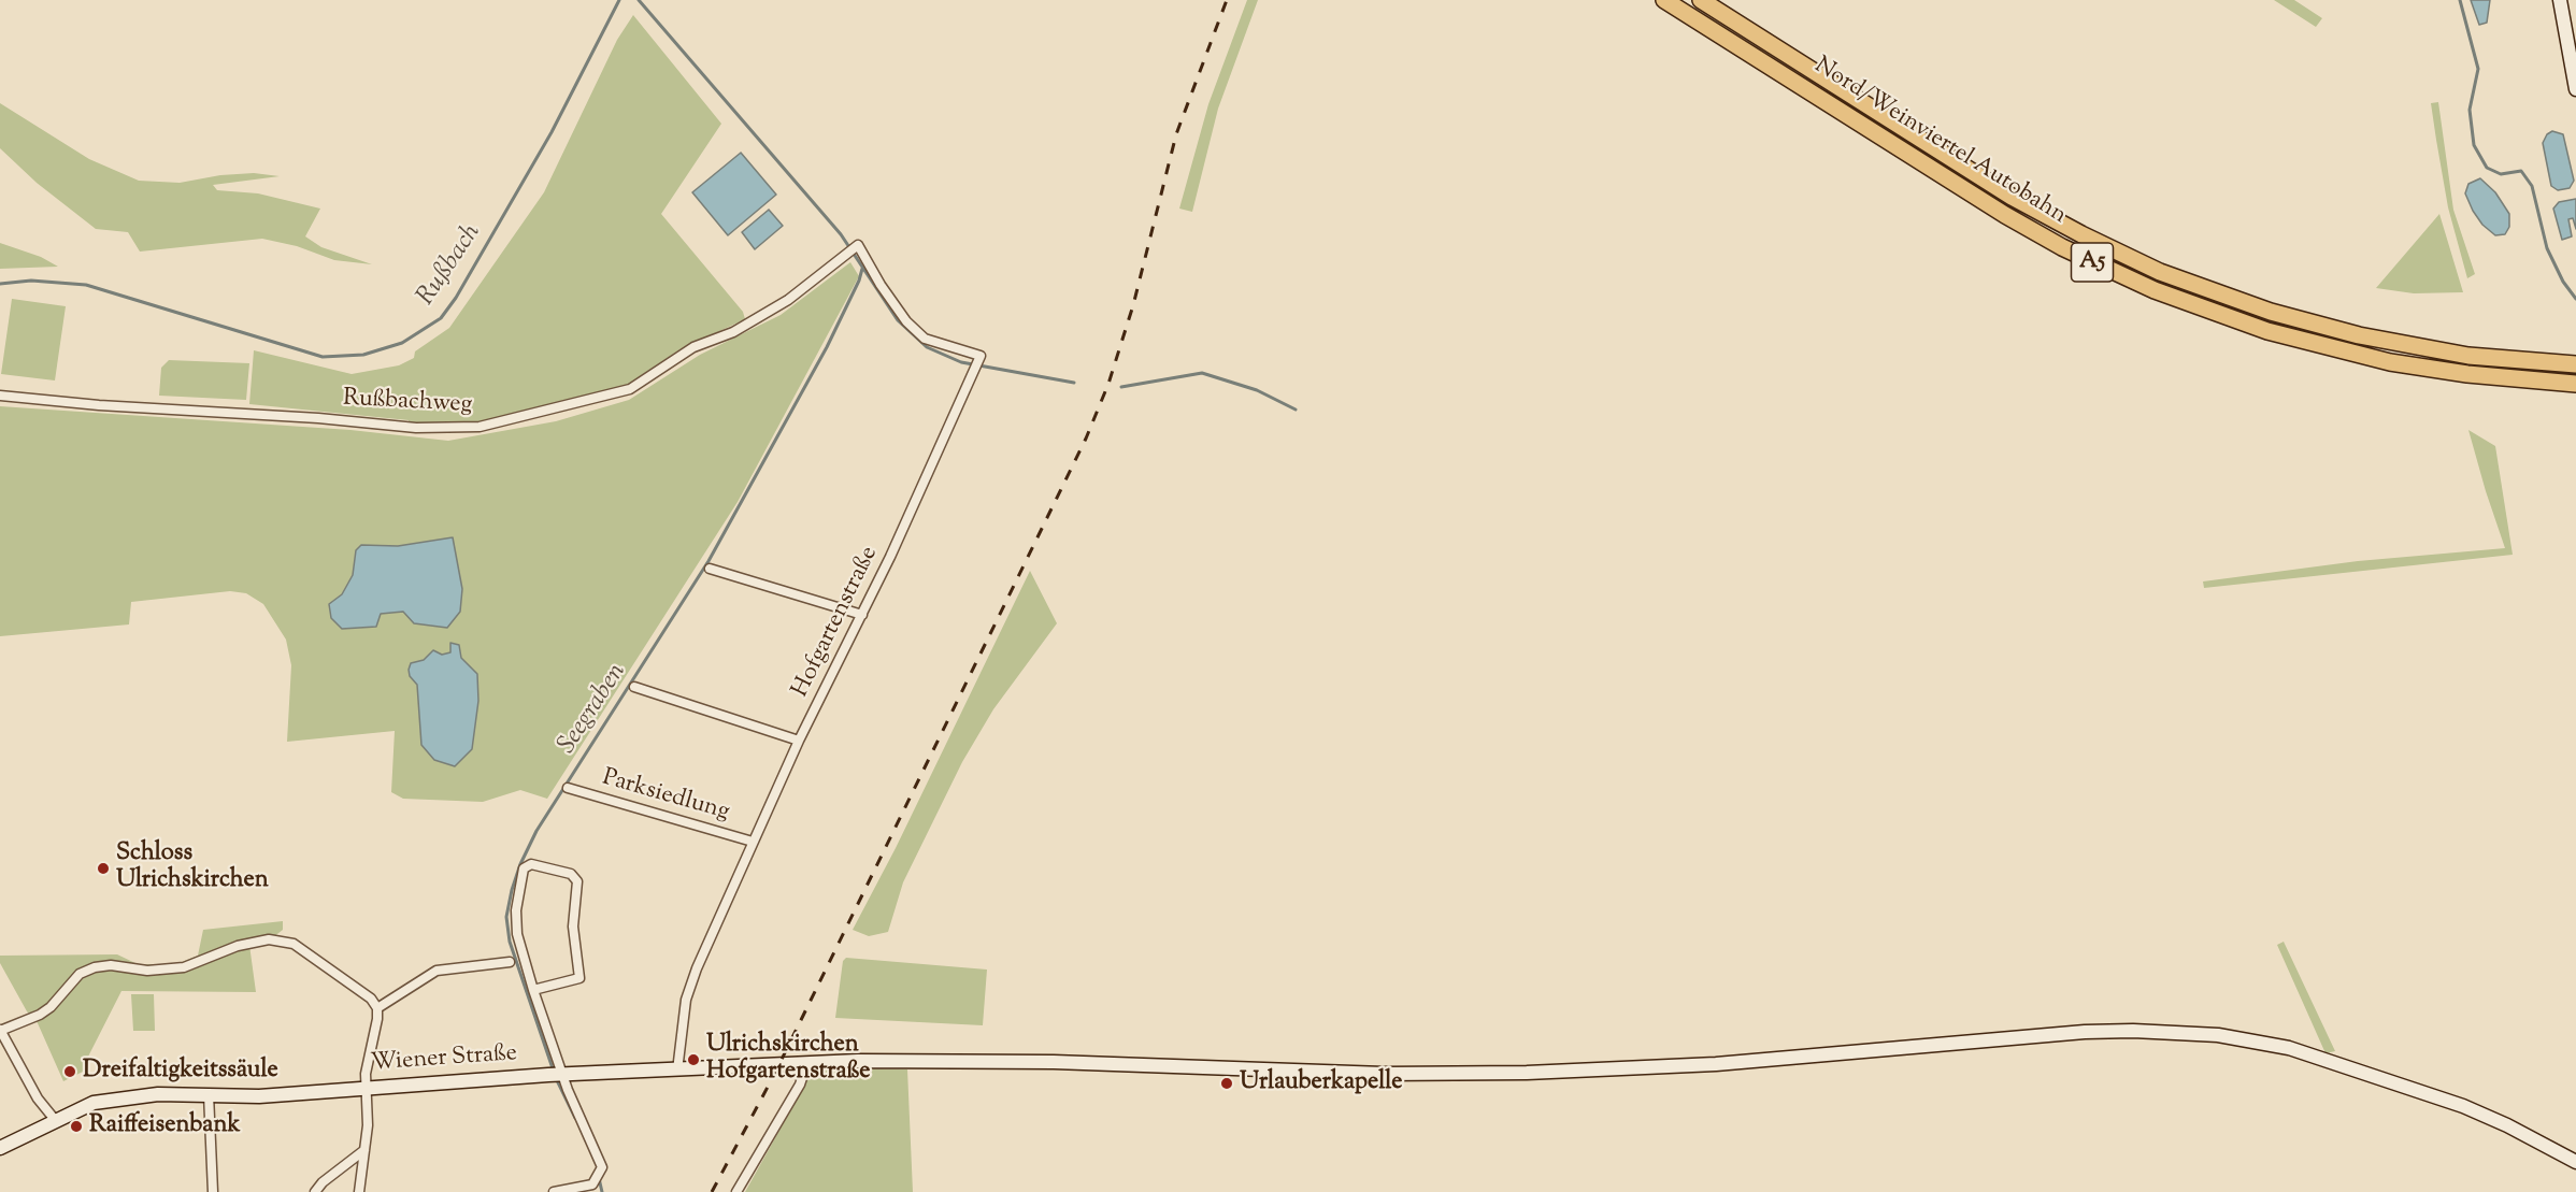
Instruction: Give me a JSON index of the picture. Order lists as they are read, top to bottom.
{
  "streets": {
    "highway": ["Nord/Weinviertel Autobahn", "A5"],
    "street": [
      "Rußbachweg",
      "Hofgartenstraße",
      "Parksiedlung",
      "Wiener Straße"
    ]
  },
  "crossings": [
    ["Rußbachweg", "Hofgartenstraße"],
    ["Hofgartenstraße", "Parksiedlung"],
    ["Hofgartenstraße", "Wiener Straße"]
  ],
  "water": ["Rußbach", "Seegraben"],
  "places": [
    "Schloss Ulrichskirchen",
    "Ulrichskirchen Hofgartenstraße",
    "Dreifaltigkeitssäule",
    "Urlauberkapelle",
    "Raiffeisenbank"
  ]
}
